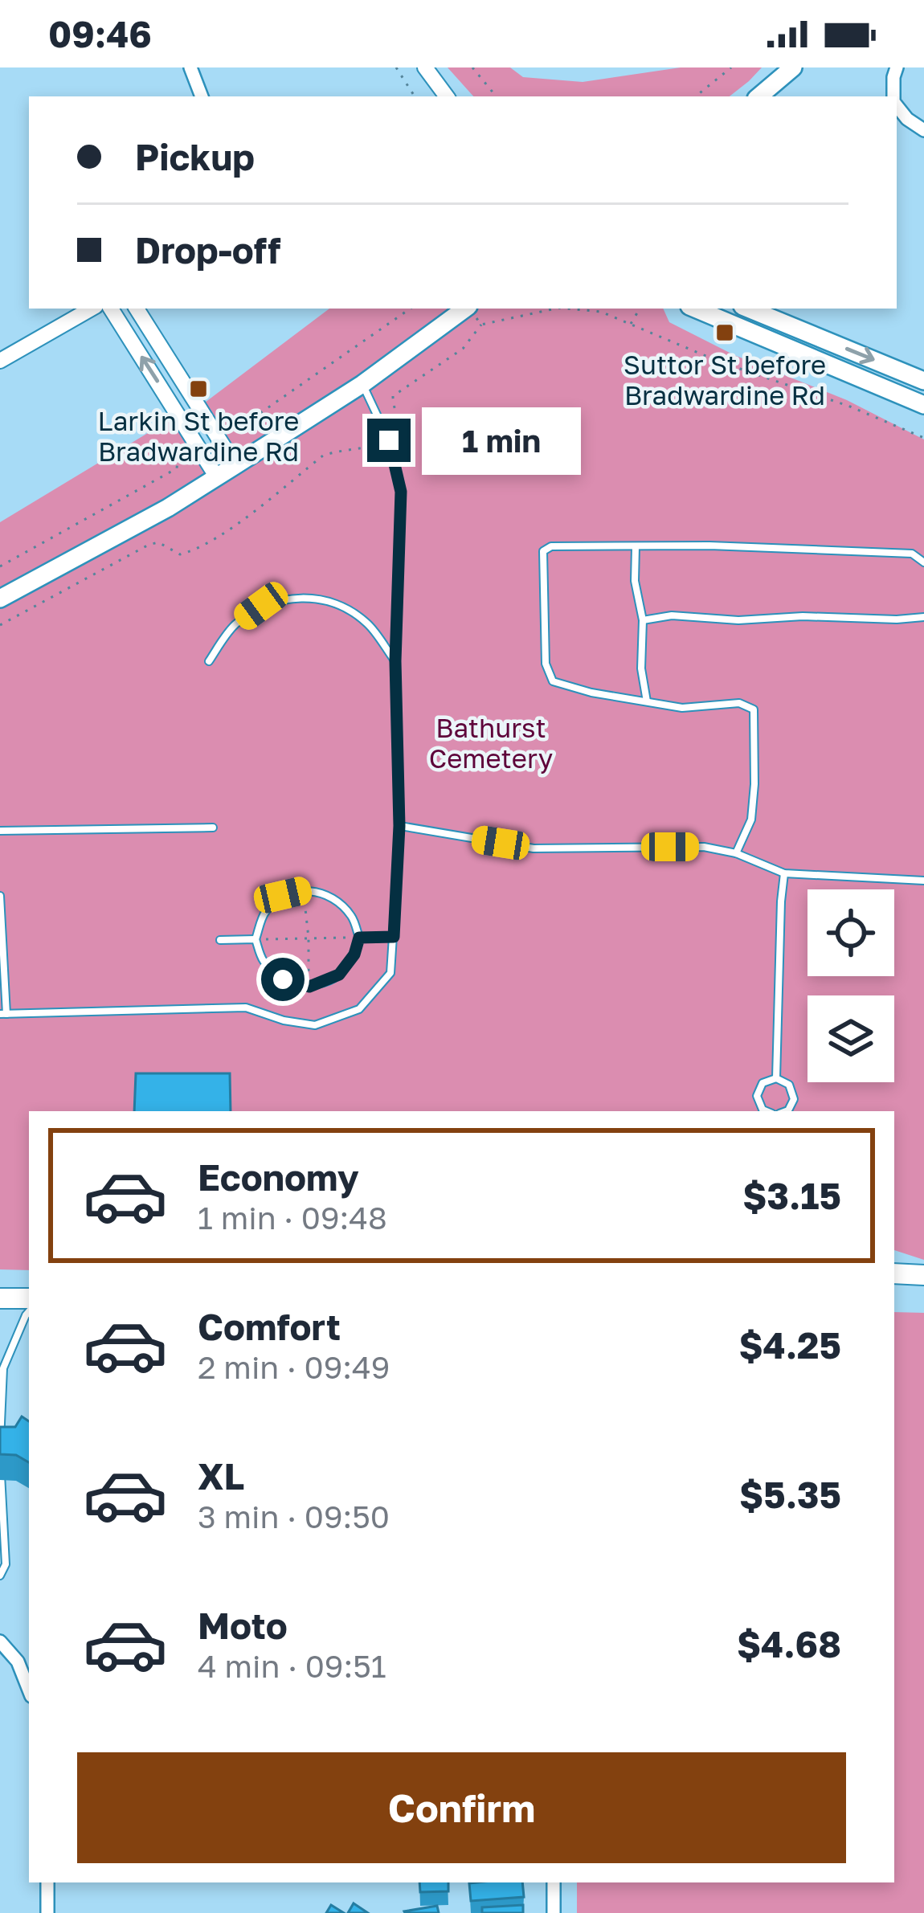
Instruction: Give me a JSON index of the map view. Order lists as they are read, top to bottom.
{
  "parks": ["Bathurst Cemetery"],
  "places": {
    "transit": ["Suttor St before Bradwardine Rd", "Larkin St before Bradwardine Rd"]
  },
  "page": {
    "status": "09:46",
    "banner": ["Pickup", "Drop-off"],
    "bubble": "1 min",
    "list": [
      {
        "name": "Economy",
        "note": "1 min · 09:48",
        "value": "$3.15"
      },
      {
        "name": "Comfort",
        "note": "2 min · 09:49",
        "value": "$4.25"
      },
      {
        "name": "XL",
        "note": "3 min · 09:50",
        "value": "$5.35"
      },
      {
        "name": "Moto",
        "note": "4 min · 09:51",
        "value": "$4.68"
      }
    ],
    "buttons": "Confirm"
  }
}
